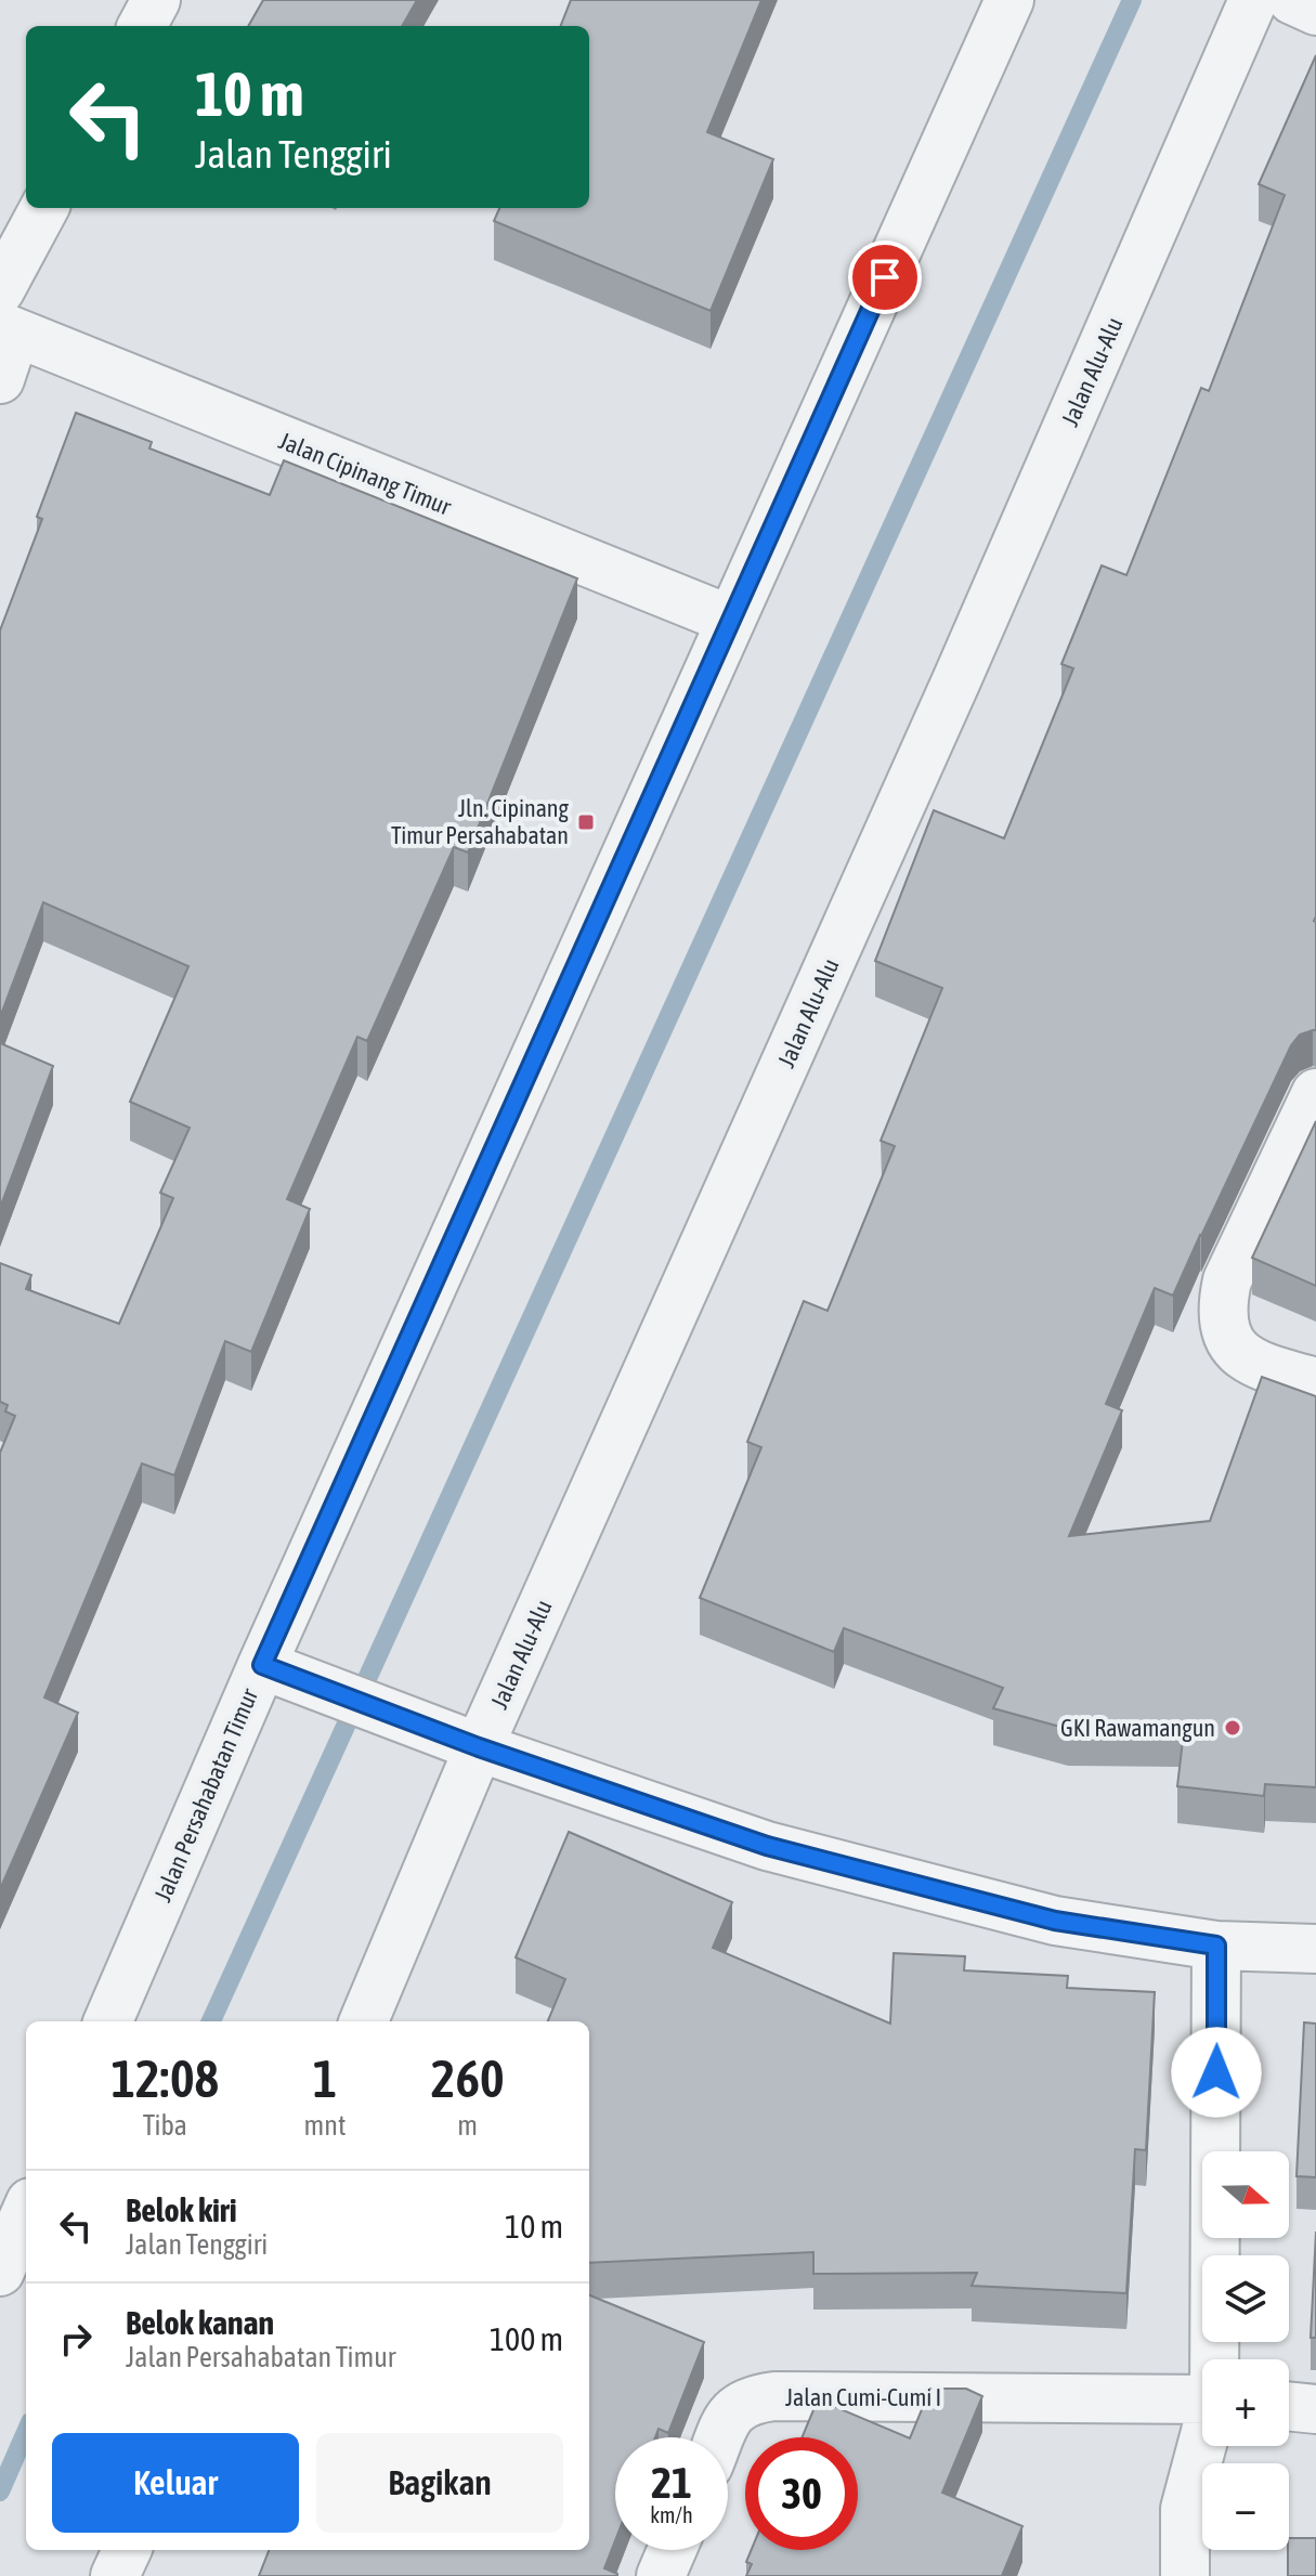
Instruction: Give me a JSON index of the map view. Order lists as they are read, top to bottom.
{
  "streets": {
    "street": [
      "Jalan Alu-Alu",
      "Jalan Cipinang Timur",
      "Jalan Persahabatan Timur",
      "Jalan Cumi-Cumi I"
    ]
  },
  "crossings": [
    ["Jalan Cipinang Timur", "Jalan Persahabatan Timur"]
  ],
  "places": {
    "transit": ["Jln. Cipinang Timur Persahabatan"],
    "other": ["GKI Rawamangun"]
  },
  "north": "right",
  "page": {
    "turn": ["10 m", "Jalan Tenggiri"],
    "eta": [
      "12:08",
      "Tiba",
      "1",
      "mnt",
      "260",
      "m"
    ],
    "map_buttons": ["+", "−"],
    "list": [
      {
        "name": "Belok kiri",
        "note": "Jalan Tenggiri",
        "value": "10 m"
      },
      {
        "name": "Belok kanan",
        "note": "Jalan Persahabatan Timur",
        "value": "100 m"
      }
    ],
    "buttons": ["Keluar", "Bagikan"],
    "speed": "21 km/h",
    "limit": "30"
  }
}
